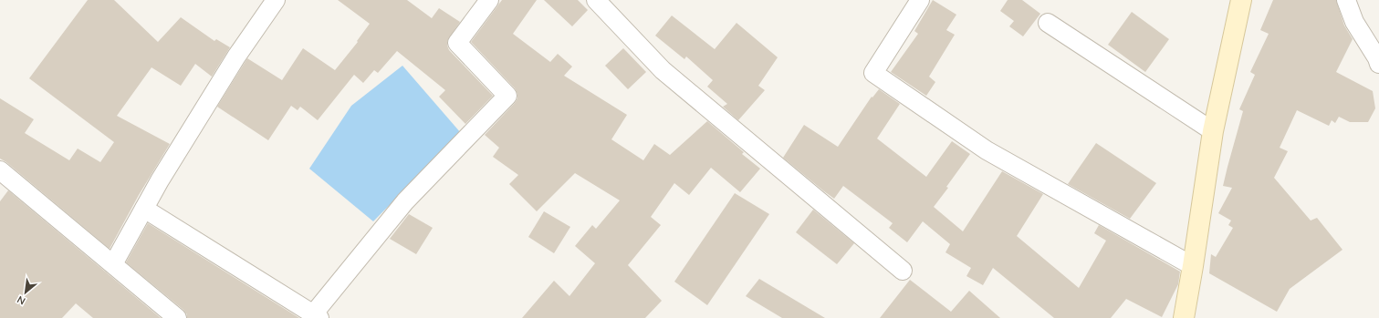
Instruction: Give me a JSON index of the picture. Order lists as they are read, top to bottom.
{
  "north": "bottom left"
}
